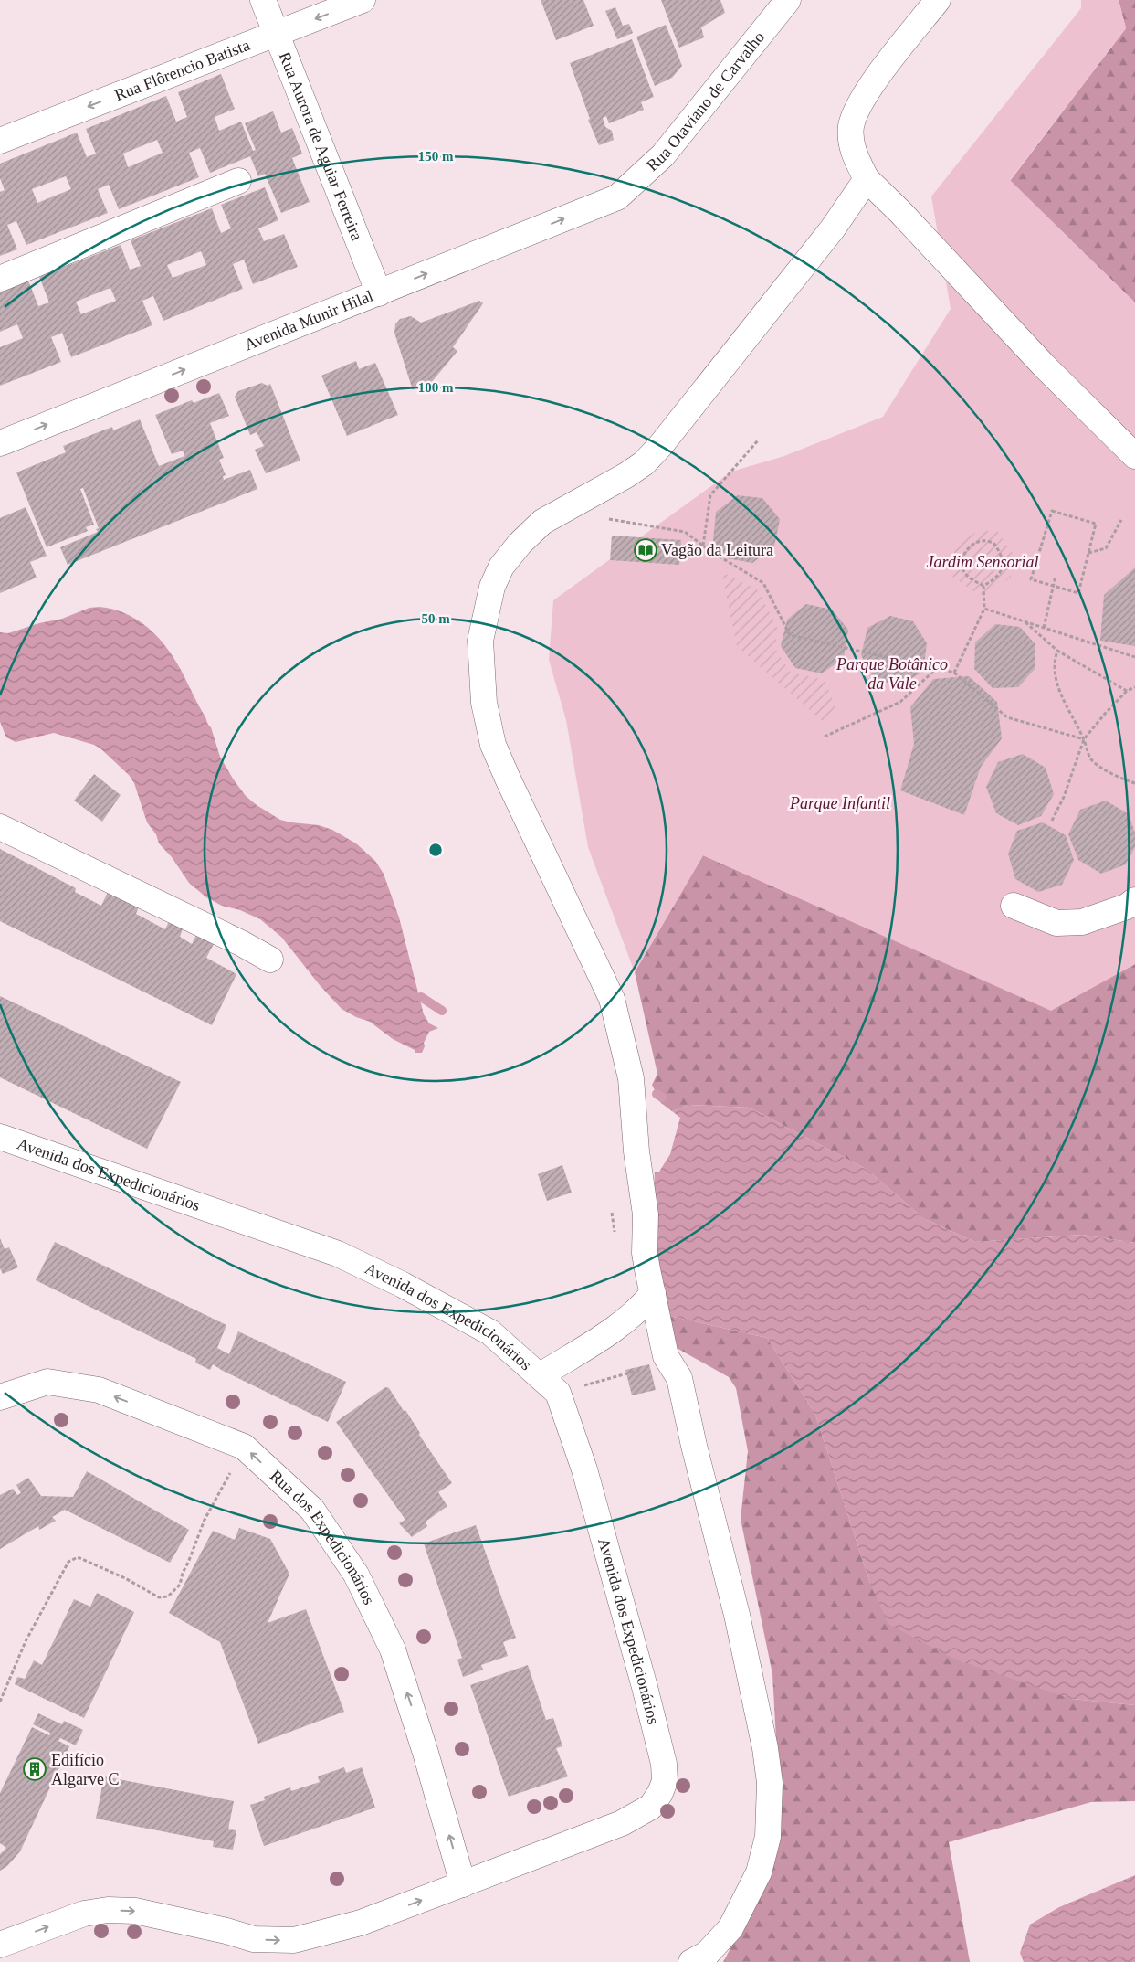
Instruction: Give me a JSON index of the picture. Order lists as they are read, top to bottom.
{
  "streets": {
    "street": [
      "Rua Flôrencio Batista",
      "Rua Otaviano de Carvalho",
      "Rua Aurora de Aguiar Ferreira",
      "Avenida Munir Hilal",
      "Avenida dos Expedicionários",
      "Rua dos Expedicionários"
    ]
  },
  "crossings": [
    ["Rua Flôrencio Batista", "Rua Aurora de Aguiar Ferreira"],
    ["Rua Otaviano de Carvalho", "Avenida Munir Hilal"],
    ["Rua Aurora de Aguiar Ferreira", "Avenida Munir Hilal"],
    ["Avenida dos Expedicionários", "Rua dos Expedicionários"]
  ],
  "one_way": ["Rua dos Expedicionários"],
  "parks": ["Jardim Sensorial", "Parque Botânico da Vale", "Parque Infantil"],
  "places": {
    "library": ["Vagão da Leitura"],
    "building": ["Edifício Algarve C"]
  },
  "rings": ["150 m", "100 m", "50 m"]
}
